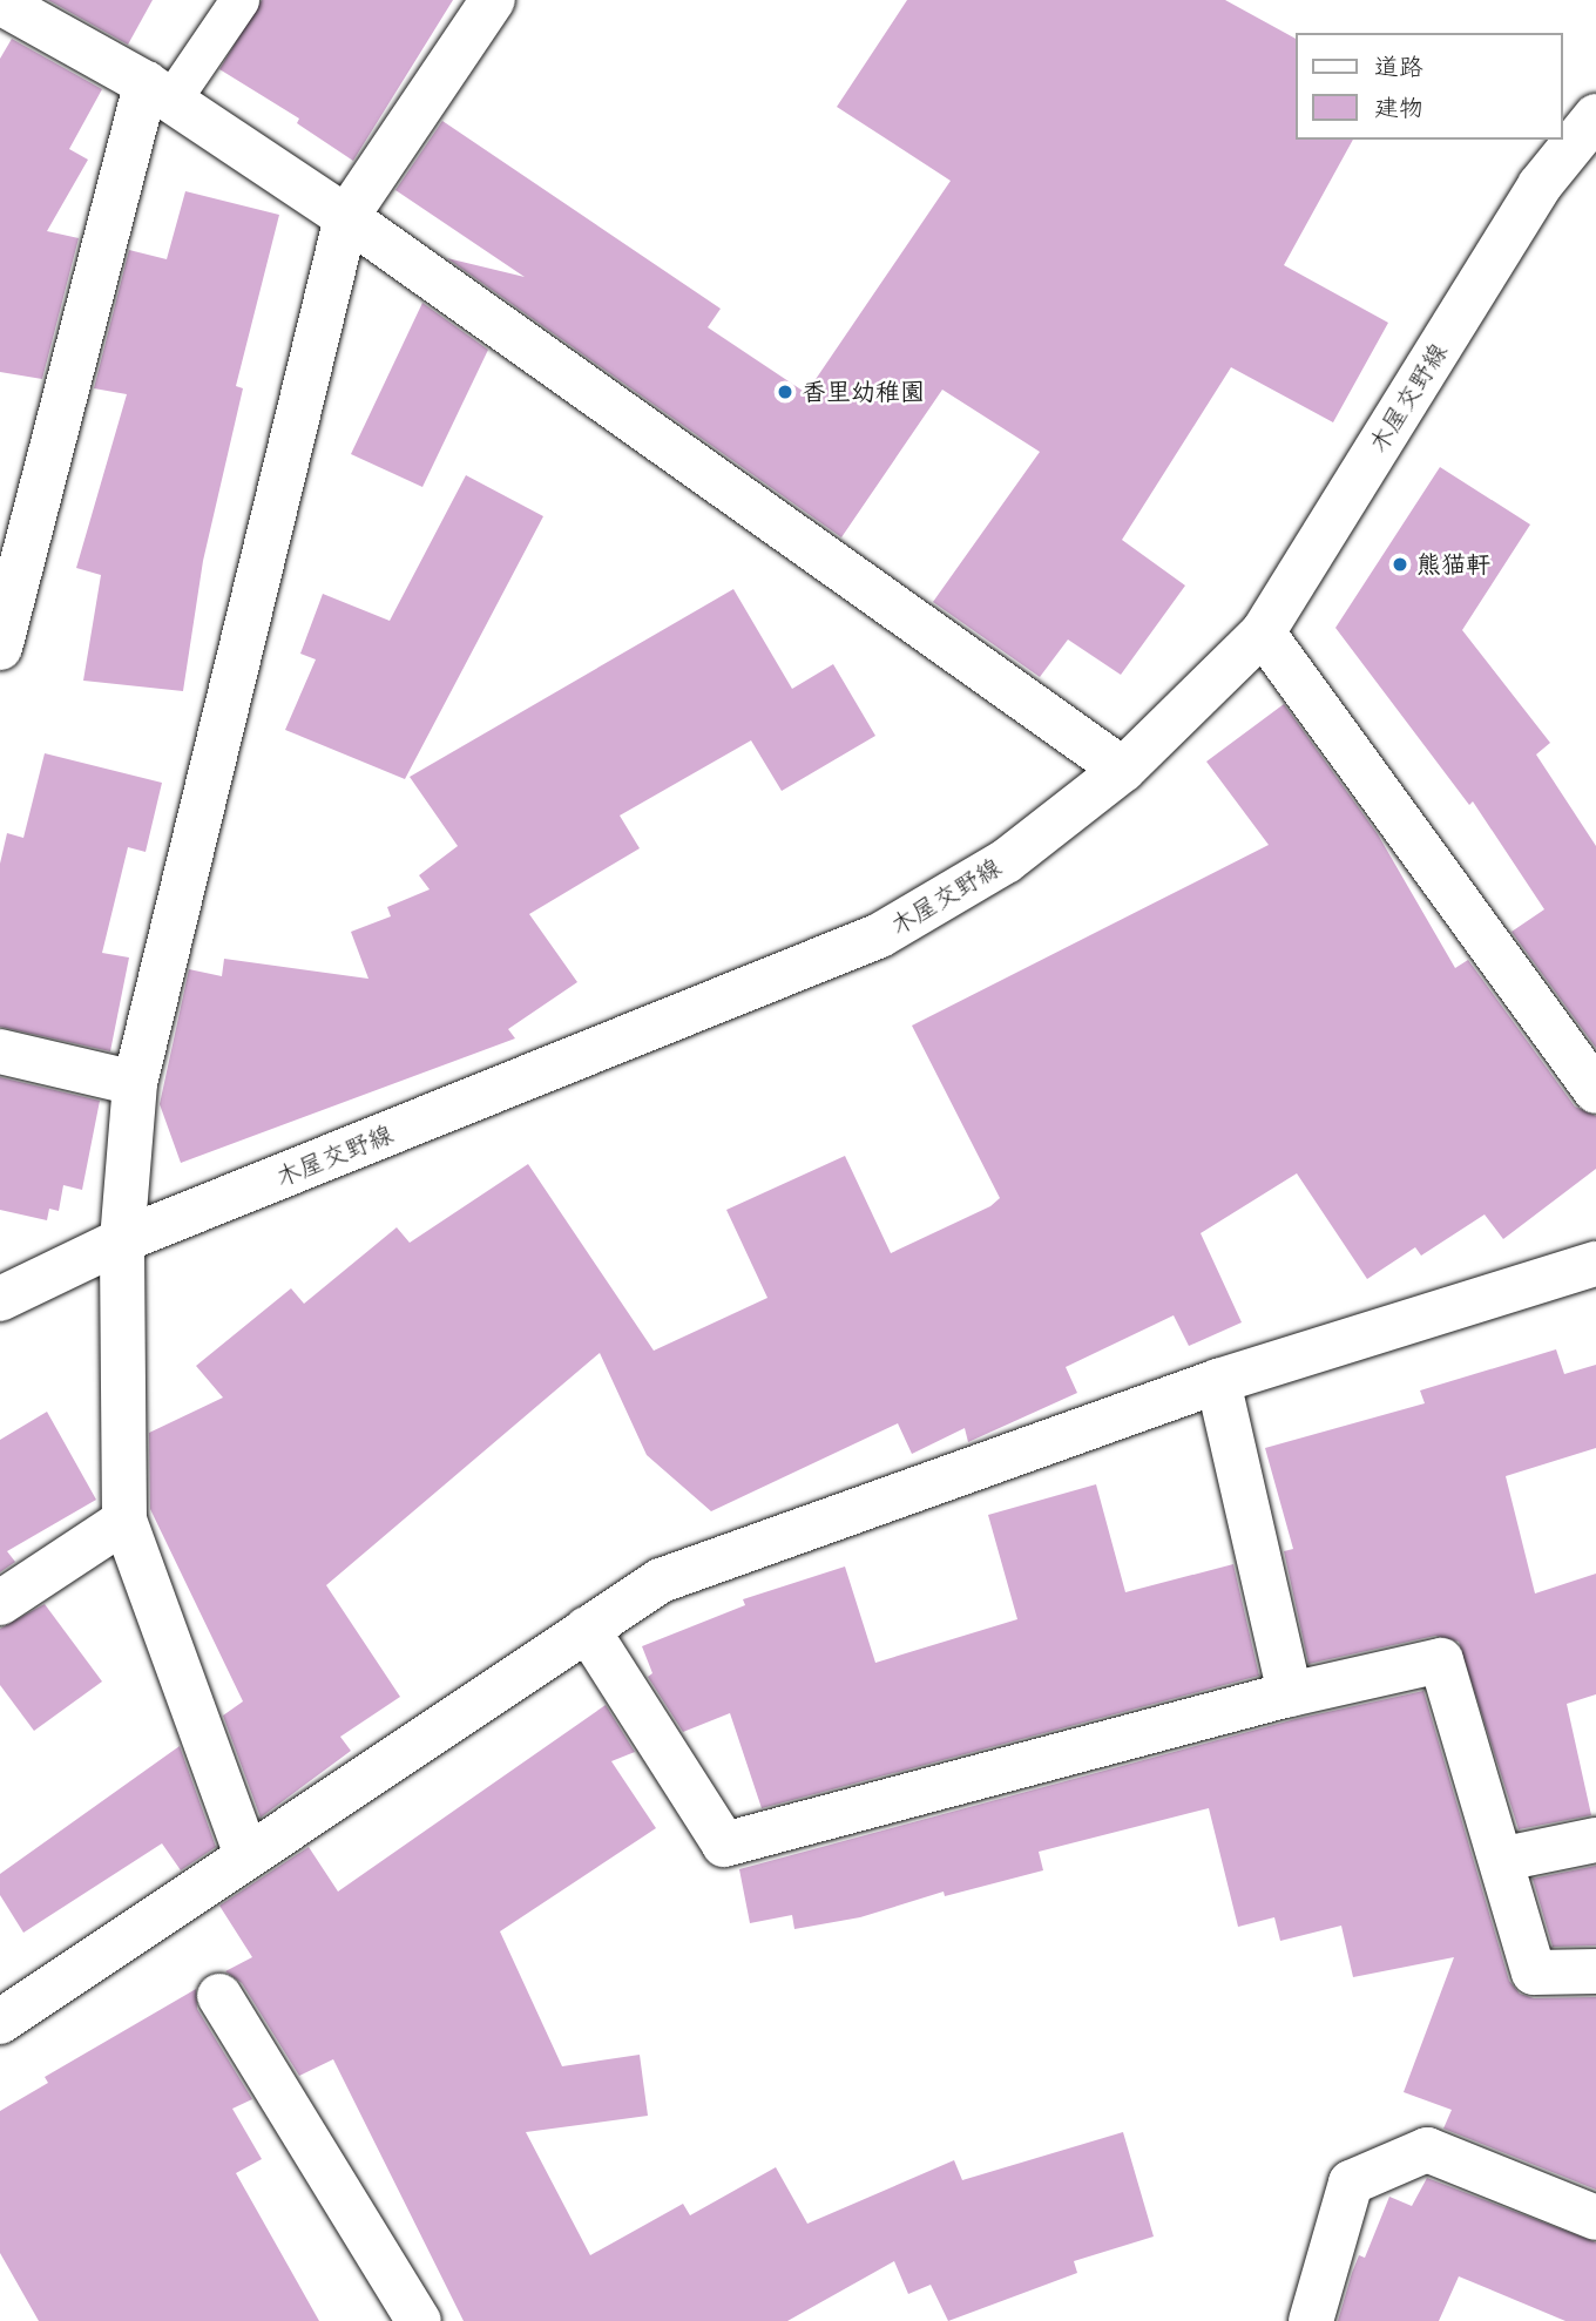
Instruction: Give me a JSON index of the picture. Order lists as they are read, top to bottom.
{
  "streets": {
    "street": ["木屋交野線"]
  },
  "places": ["香里幼稚園", "熊猫軒"],
  "legend": ["道路", "建物"]
}
